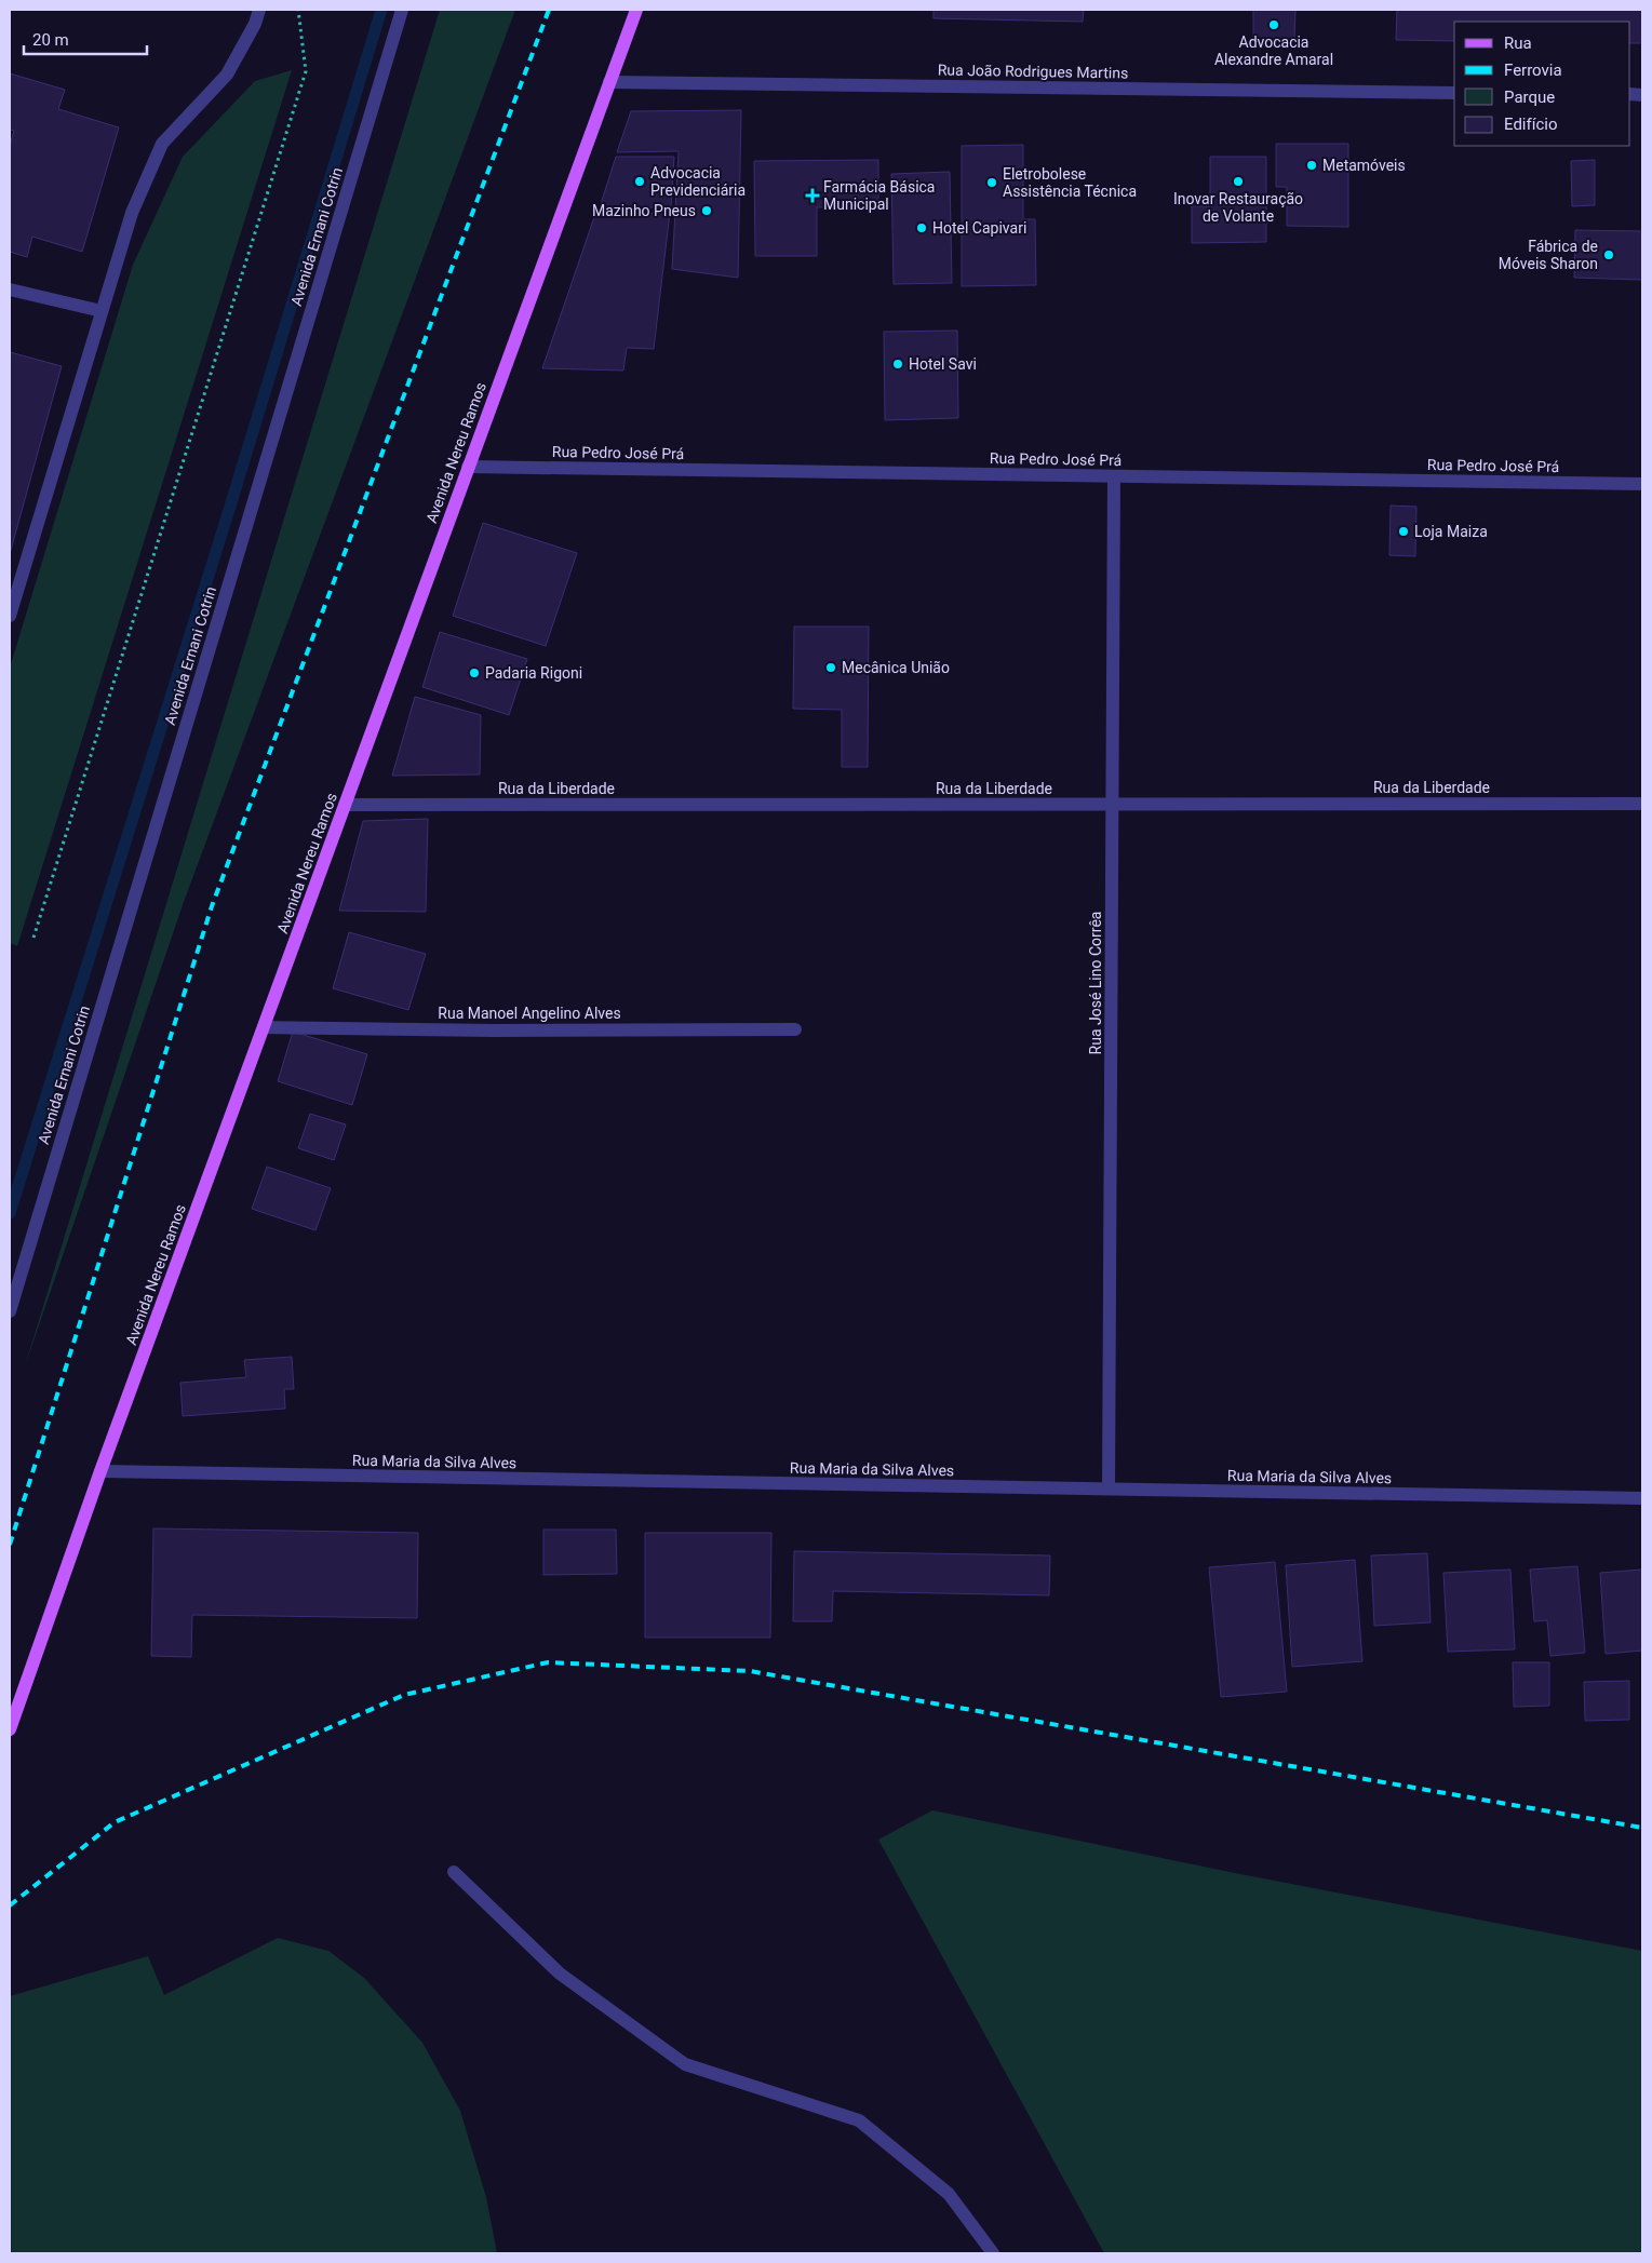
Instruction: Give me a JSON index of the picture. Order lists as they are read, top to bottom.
{
  "streets": {
    "main road": ["Avenida Nereu Ramos"],
    "street": [
      "Rua João Rodrigues Martins",
      "Avenida Ernani Cotrin",
      "Rua Pedro José Prá",
      "Rua da Liberdade",
      "Rua José Lino Corrêa",
      "Rua Manoel Angelino Alves",
      "Rua Maria da Silva Alves"
    ]
  },
  "crossings": [
    ["Rua João Rodrigues Martins", "Avenida Nereu Ramos"],
    ["Avenida Nereu Ramos", "Rua Pedro José Prá"],
    ["Avenida Nereu Ramos", "Rua da Liberdade"],
    ["Avenida Nereu Ramos", "Rua Manoel Angelino Alves"],
    ["Avenida Nereu Ramos", "Rua Maria da Silva Alves"],
    ["Rua Pedro José Prá", "Rua José Lino Corrêa"],
    ["Rua da Liberdade", "Rua José Lino Corrêa"],
    ["Rua José Lino Corrêa", "Rua Maria da Silva Alves"]
  ],
  "places": {
    "other": [
      "Advocacia Alexandre Amaral",
      "Metamóveis",
      "Advocacia Previdenciária",
      "Inovar Restauração de Volante",
      "Eletrobolese Assistência Técnica",
      "Mazinho Pneus",
      "Hotel Capivari",
      "Fábrica de Móveis Sharon",
      "Hotel Savi",
      "Loja Maiza",
      "Mecânica União",
      "Padaria Rigoni"
    ],
    "health": ["Farmácia Básica Municipal"]
  },
  "legend": [
    "Rua",
    "Ferrovia",
    "Parque",
    "Edifício"
  ],
  "scale_bar": "20 m"
}
